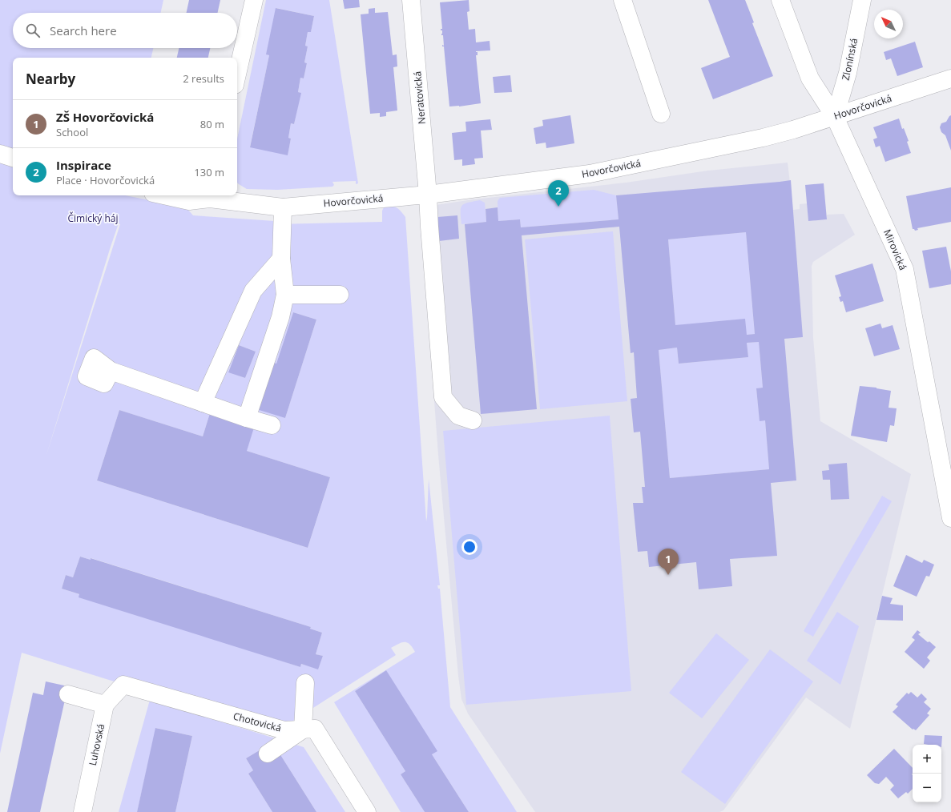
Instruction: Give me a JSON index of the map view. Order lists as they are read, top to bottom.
{
  "streets": {
    "street": [
      "Zlonínská",
      "Neratovická",
      "Hovorčovická",
      "Mirovická",
      "Chotovická",
      "Luhovská"
    ]
  },
  "crossings": [
    ["Zlonínská", "Hovorčovická"],
    ["Zlonínská", "Mirovická"],
    ["Neratovická", "Hovorčovická"],
    ["Hovorčovická", "Mirovická"],
    ["Chotovická", "Luhovská"]
  ],
  "parks": ["Čimický háj"],
  "north": "top left",
  "page": {
    "search": "Search here",
    "heading": ["Nearby", "2 results"],
    "list": [
      {
        "mark": "1",
        "name": "ZŠ Hovorčovická",
        "note": "School",
        "value": "80 m"
      },
      {
        "mark": "2",
        "name": "Inspirace",
        "note": "Place · Hovorčovická",
        "value": "130 m"
      }
    ],
    "pins": ["2", "1"],
    "map_buttons": ["+", "−"]
  }
}
